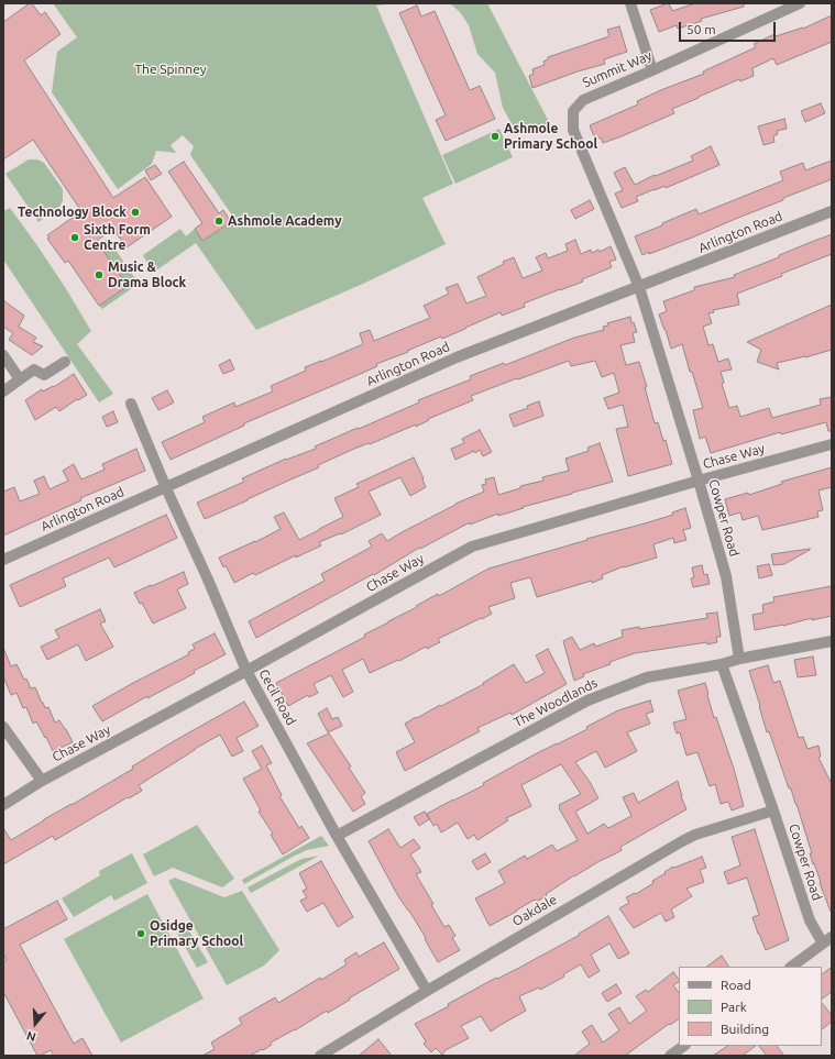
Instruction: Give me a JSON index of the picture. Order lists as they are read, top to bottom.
{
  "streets": {
    "street": [
      "Summit Way",
      "Arlington Road",
      "Chase Way",
      "Cowper Road",
      "Cecil Road",
      "The Woodlands",
      "Oakdale"
    ]
  },
  "crossings": [
    ["Summit Way", "Arlington Road"],
    ["Summit Way", "Cowper Road"],
    ["Arlington Road", "Cowper Road"],
    ["Arlington Road", "Cecil Road"],
    ["Chase Way", "Cowper Road"],
    ["Chase Way", "Cecil Road"],
    ["Cowper Road", "The Woodlands"],
    ["Cowper Road", "Oakdale"],
    ["Cecil Road", "The Woodlands"],
    ["Cecil Road", "Oakdale"]
  ],
  "parks": ["The Spinney"],
  "places": [
    "Ashmole Primary School",
    "Technology Block",
    "Ashmole Academy",
    "Sixth Form Centre",
    "Music & Drama Block",
    "Osidge Primary School"
  ],
  "legend": ["Road", "Park", "Building"],
  "scale_bar": "50 m",
  "north": "bottom"
}
